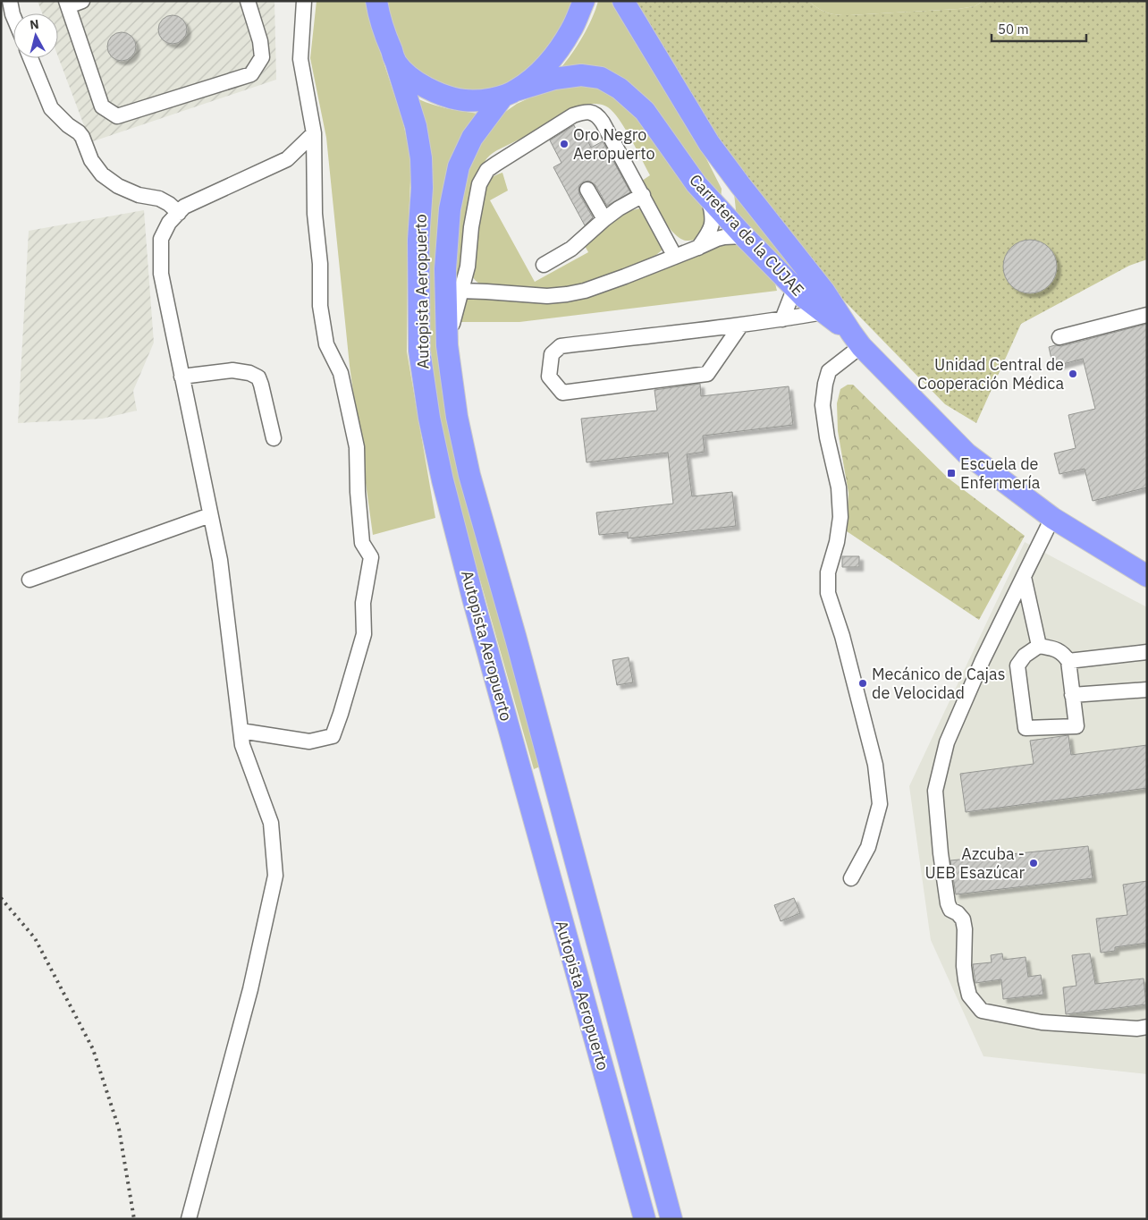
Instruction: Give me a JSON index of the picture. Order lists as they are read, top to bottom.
{
  "streets": {
    "highway": ["Carretera de la CUJAE", "Autopista Aeropuerto"]
  },
  "crossings": [
    ["Carretera de la CUJAE", "Autopista Aeropuerto"]
  ],
  "places": {
    "other": [
      "Oro Negro Aeropuerto",
      "Unidad Central de Cooperación Médica",
      "Mecánico de Cajas de Velocidad",
      "Azcuba - UEB Esazúcar"
    ],
    "transit": ["Escuela de Enfermería"]
  },
  "scale_bar": "50 m",
  "north": "top"
}
